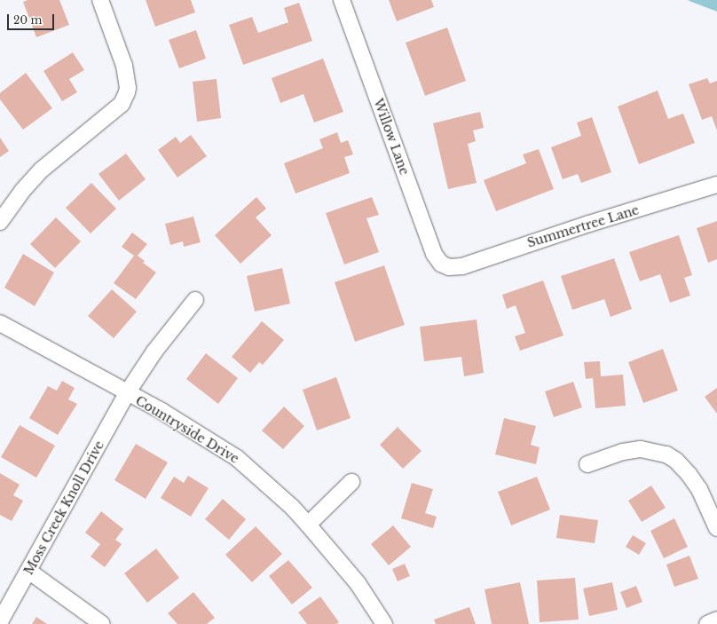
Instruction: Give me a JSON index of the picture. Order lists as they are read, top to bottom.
{
  "streets": {
    "street": [
      "Willow Lane",
      "Summertree Lane",
      "Countryside Drive",
      "Moss Creek Knoll Drive"
    ]
  },
  "crossings": [
    ["Willow Lane", "Summertree Lane"],
    ["Countryside Drive", "Moss Creek Knoll Drive"]
  ],
  "scale_bar": "20 m"
}
